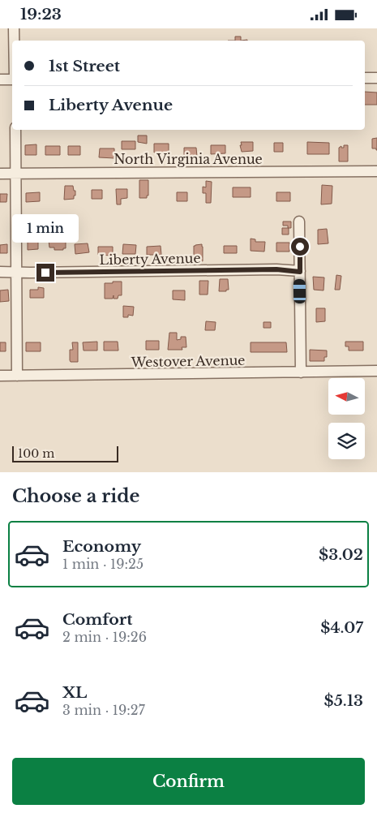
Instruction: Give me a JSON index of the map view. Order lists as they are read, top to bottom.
{
  "streets": {
    "street": ["North Virginia Avenue", "Liberty Avenue", "Westover Avenue"]
  },
  "scale_bar": "100 m",
  "north": "left",
  "page": {
    "status": "19:23",
    "banner": ["1st Street", "Liberty Avenue"],
    "bubble": "1 min",
    "scale": "100 m",
    "heading": "Choose a ride",
    "list": [
      {
        "name": "Economy",
        "note": "1 min · 19:25",
        "value": "$3.02"
      },
      {
        "name": "Comfort",
        "note": "2 min · 19:26",
        "value": "$4.07"
      },
      {
        "name": "XL",
        "note": "3 min · 19:27",
        "value": "$5.13"
      }
    ],
    "buttons": "Confirm"
  }
}
